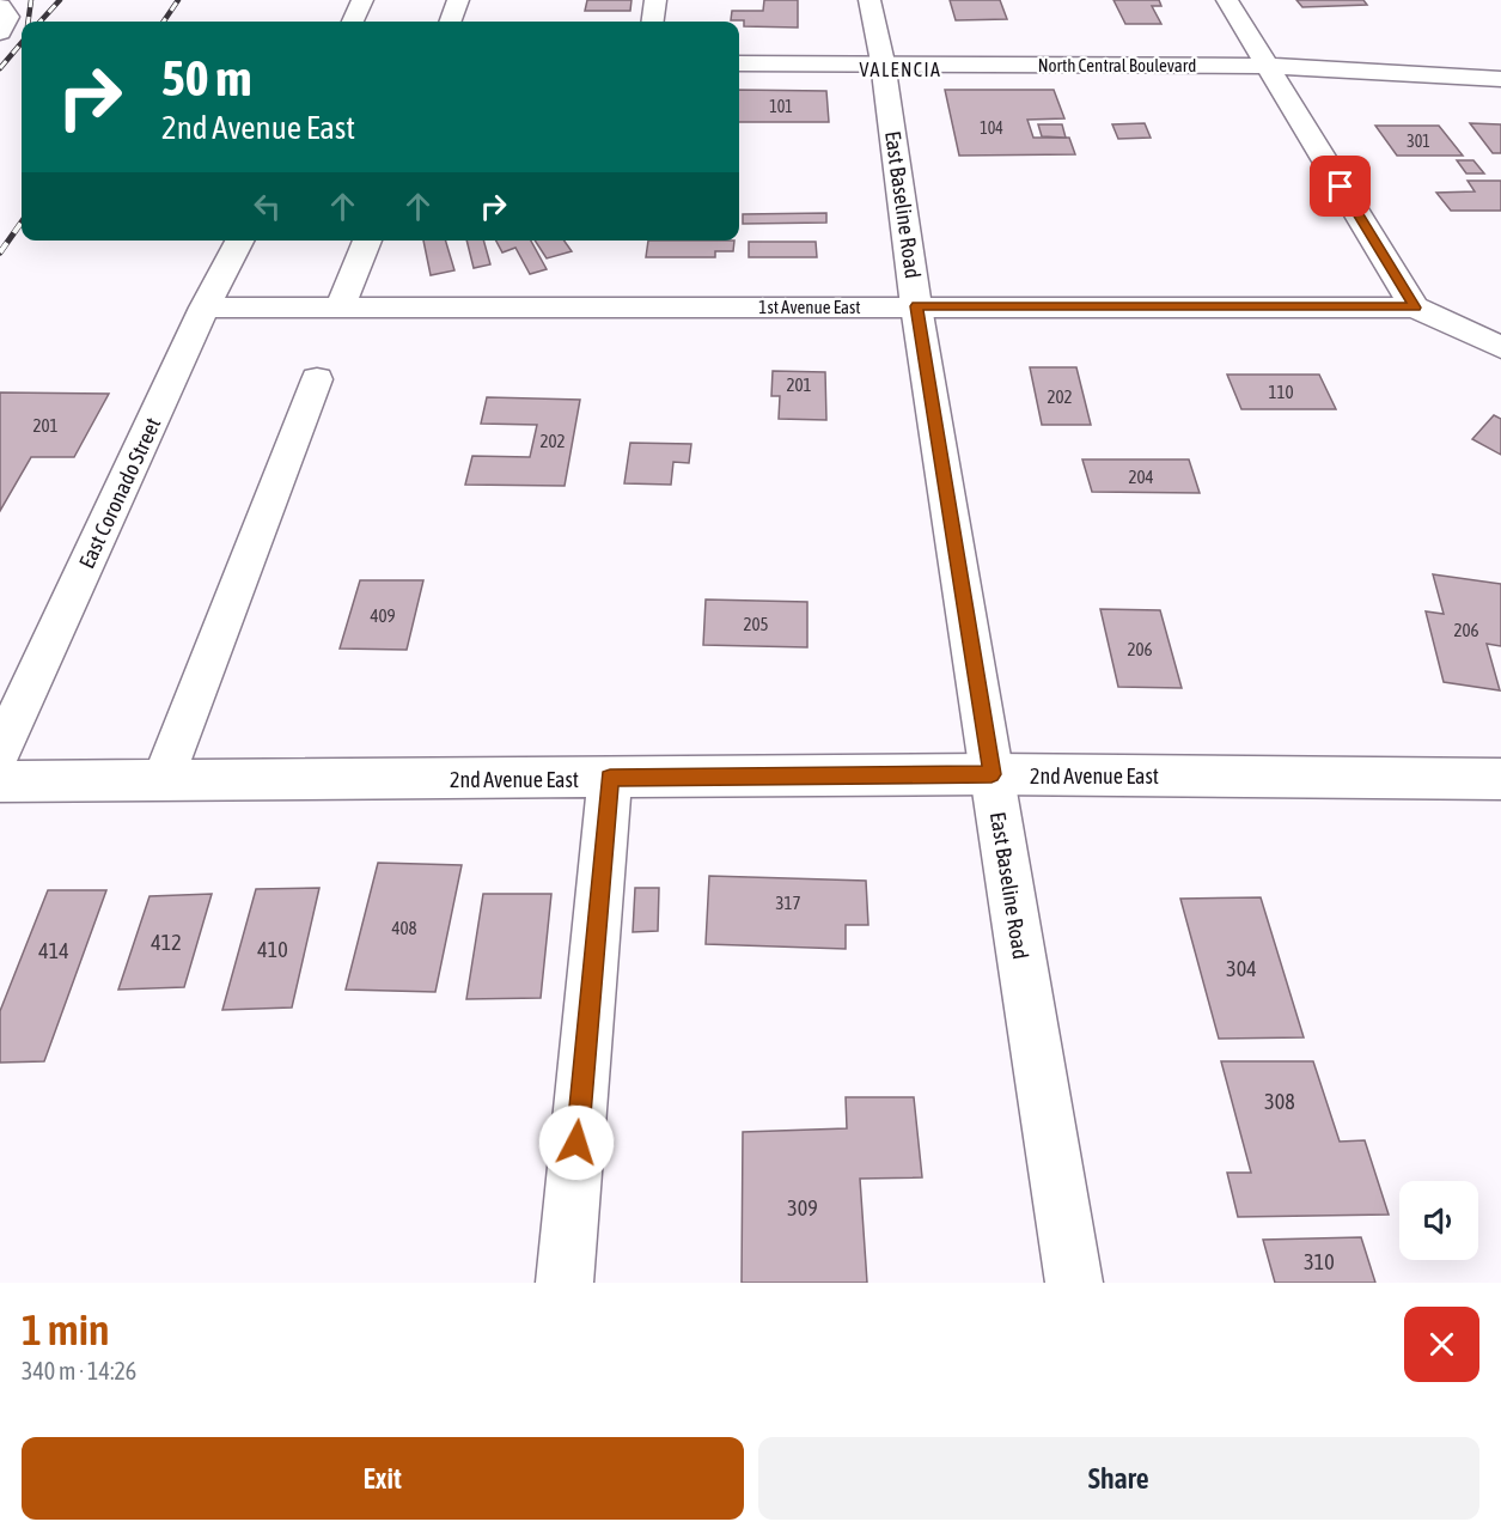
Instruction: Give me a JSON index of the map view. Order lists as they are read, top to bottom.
{
  "streets": {
    "street": [
      "North Central Boulevard",
      "East Baseline Road",
      "1st Avenue East",
      "East Coronado Street",
      "2nd Avenue East"
    ]
  },
  "crossings": [
    ["North Central Boulevard", "East Baseline Road"],
    ["East Baseline Road", "1st Avenue East"],
    ["East Baseline Road", "2nd Avenue East"],
    ["1st Avenue East", "East Coronado Street"]
  ],
  "districts": ["VALENCIA"],
  "house_numbers": [
    "101",
    "104",
    "301",
    "201",
    "110",
    "202",
    "201",
    "202",
    "204",
    "409",
    "205",
    "206",
    "206",
    "317",
    "408",
    "412",
    "410",
    "414",
    "304",
    "308",
    "309",
    "310"
  ],
  "page": {
    "turn": ["50 m", "2nd Avenue East"],
    "heading": ["1 min", "340 m · 14:26"],
    "buttons": ["Exit", "Share"]
  }
}
